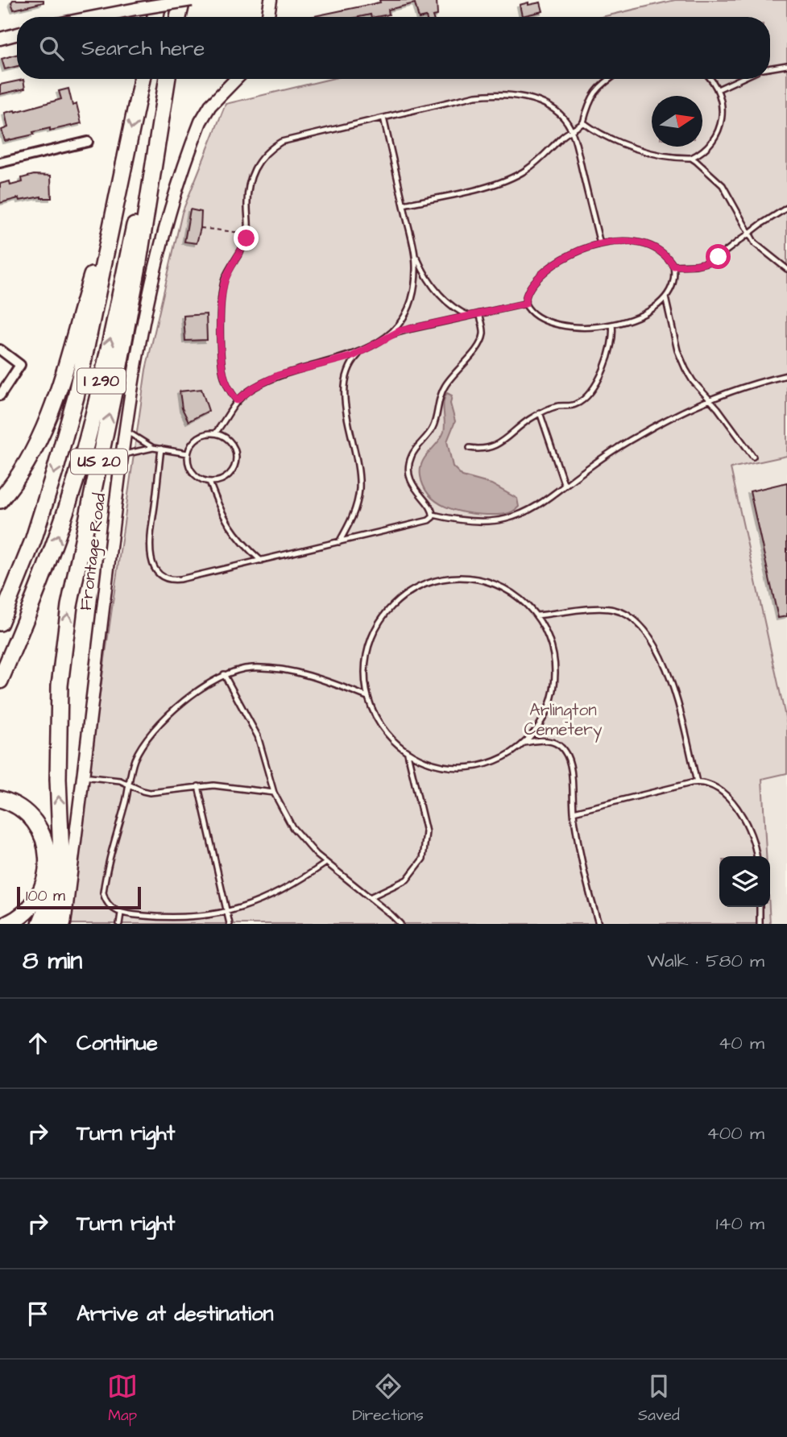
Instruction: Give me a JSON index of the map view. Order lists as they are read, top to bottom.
{
  "streets": {
    "highway": ["I 290", "US 20"],
    "street": ["Frontage Road"]
  },
  "parks": ["Arlington Cemetery"],
  "scale_bar": "100 m",
  "north": "right",
  "page": {
    "search": "Search here",
    "scale": "100 m",
    "heading": ["8 min", "Walk · 580 m"],
    "list": [
      ["Continue", "40 m"],
      ["Turn right", "400 m"],
      ["Turn right", "140 m"],
      "Arrive at destination"
    ],
    "nav": ["Map", "Directions", "Saved"]
  }
}
